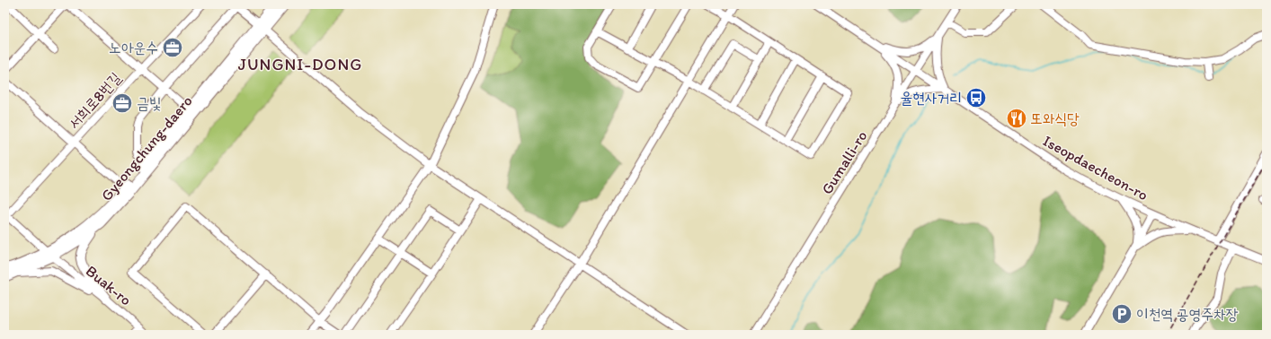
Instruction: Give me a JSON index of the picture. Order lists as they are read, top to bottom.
{
  "streets": {
    "main road": ["Gyeongchung-daero"],
    "street": [
      "서희로8번길",
      "Gumalli-ro",
      "Iseopdaecheon-ro",
      "Buak-ro"
    ]
  },
  "crossings": [
    ["서희로8번길", "Buak-ro"],
    ["Gyeongchung-daero", "Buak-ro"],
    ["Gumalli-ro", "Iseopdaecheon-ro"]
  ],
  "districts": ["JUNGNI-DONG"],
  "places": {
    "office": ["노아운수", "금빛"],
    "bus stop": ["율현사거리"],
    "restaurant": ["또와식당"],
    "parking": ["이천역 공영주차장"]
  }
}
